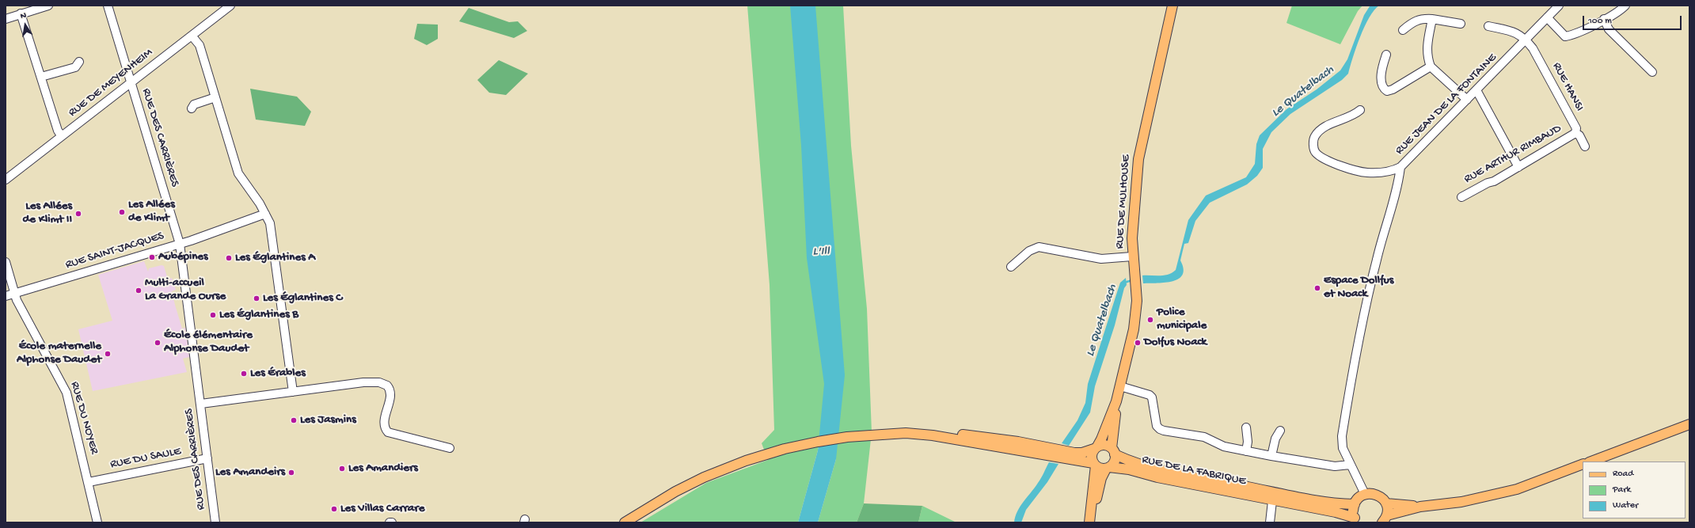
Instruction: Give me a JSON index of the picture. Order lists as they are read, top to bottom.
{
  "streets": {
    "main road": ["RUE DE MULHOUSE", "RUE DE LA FABRIQUE"],
    "street": [
      "RUE DE MEYENHEIM",
      "RUE HANSI",
      "RUE JEAN DE LA FONTAINE",
      "RUE DES CARRIÈRES",
      "RUE ARTHUR RIMBAUD",
      "RUE SAINT-JACQUES",
      "RUE DU NOYER",
      "RUE DU SAULE"
    ]
  },
  "crossings": [
    ["RUE DE MEYENHEIM", "RUE DES CARRIÈRES"],
    ["RUE HANSI", "RUE JEAN DE LA FONTAINE"],
    ["RUE HANSI", "RUE ARTHUR RIMBAUD"],
    ["RUE DES CARRIÈRES", "RUE SAINT-JACQUES"],
    ["RUE DES CARRIÈRES", "RUE DU SAULE"],
    ["RUE DE MULHOUSE", "RUE DE LA FABRIQUE"],
    ["RUE SAINT-JACQUES", "RUE DU NOYER"],
    ["RUE DU NOYER", "RUE DU SAULE"]
  ],
  "water": ["Le Quatelbach", "L'Ill"],
  "places": [
    "Les Allées de Klimt",
    "Les Allées de Klimt II",
    "Aubépines",
    "Les Églantines A",
    "Espace Dollfus et Noack",
    "Multi-accueil La Grande Ourse",
    "Les Églantines C",
    "Les Églantines B",
    "Police municipale",
    "École élémentaire Alphonse Daudet",
    "Dolfus Noack",
    "École maternelle Alphonse Daudet",
    "Les Érables",
    "Les Jasmins",
    "Les Amandiers",
    "Les Amandeirs",
    "Les Villas Carrare"
  ],
  "legend": ["Road", "Park", "Water"],
  "scale_bar": "100 m",
  "north": "top"
}
